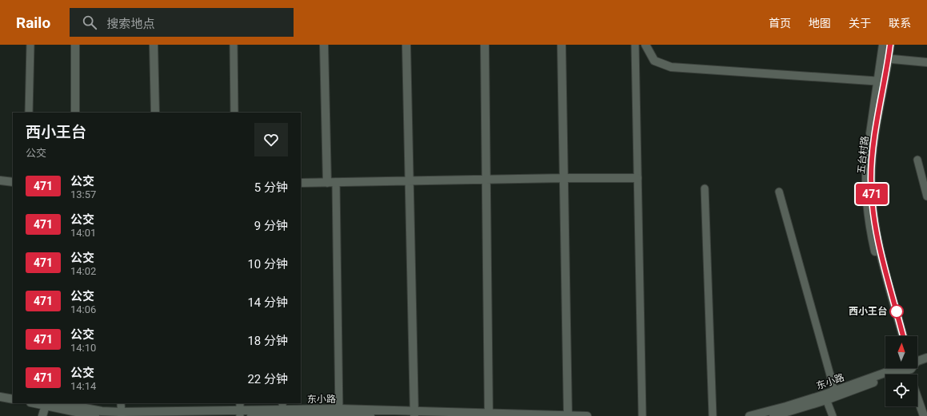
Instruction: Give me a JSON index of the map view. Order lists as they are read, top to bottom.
{
  "streets": {
    "street": ["五台村路", "东小路"]
  },
  "places": ["西小王台"],
  "lines": ["bus line 471"],
  "north": "top",
  "page": {
    "header": "Railo",
    "search": "搜索地点",
    "nav": [
      "首页",
      "地图",
      "关于",
      "联系"
    ],
    "on_map": "471",
    "heading": ["西小王台", "公交"],
    "list": [
      {
        "mark": "471",
        "name": "公交",
        "note": "13:57",
        "value": "5 分钟"
      },
      {
        "mark": "471",
        "name": "公交",
        "note": "14:01",
        "value": "9 分钟"
      },
      {
        "mark": "471",
        "name": "公交",
        "note": "14:02",
        "value": "10 分钟"
      },
      {
        "mark": "471",
        "name": "公交",
        "note": "14:06",
        "value": "14 分钟"
      },
      {
        "mark": "471",
        "name": "公交",
        "note": "14:10",
        "value": "18 分钟"
      },
      {
        "mark": "471",
        "name": "公交",
        "note": "14:14",
        "value": "22 分钟"
      }
    ]
  }
}
